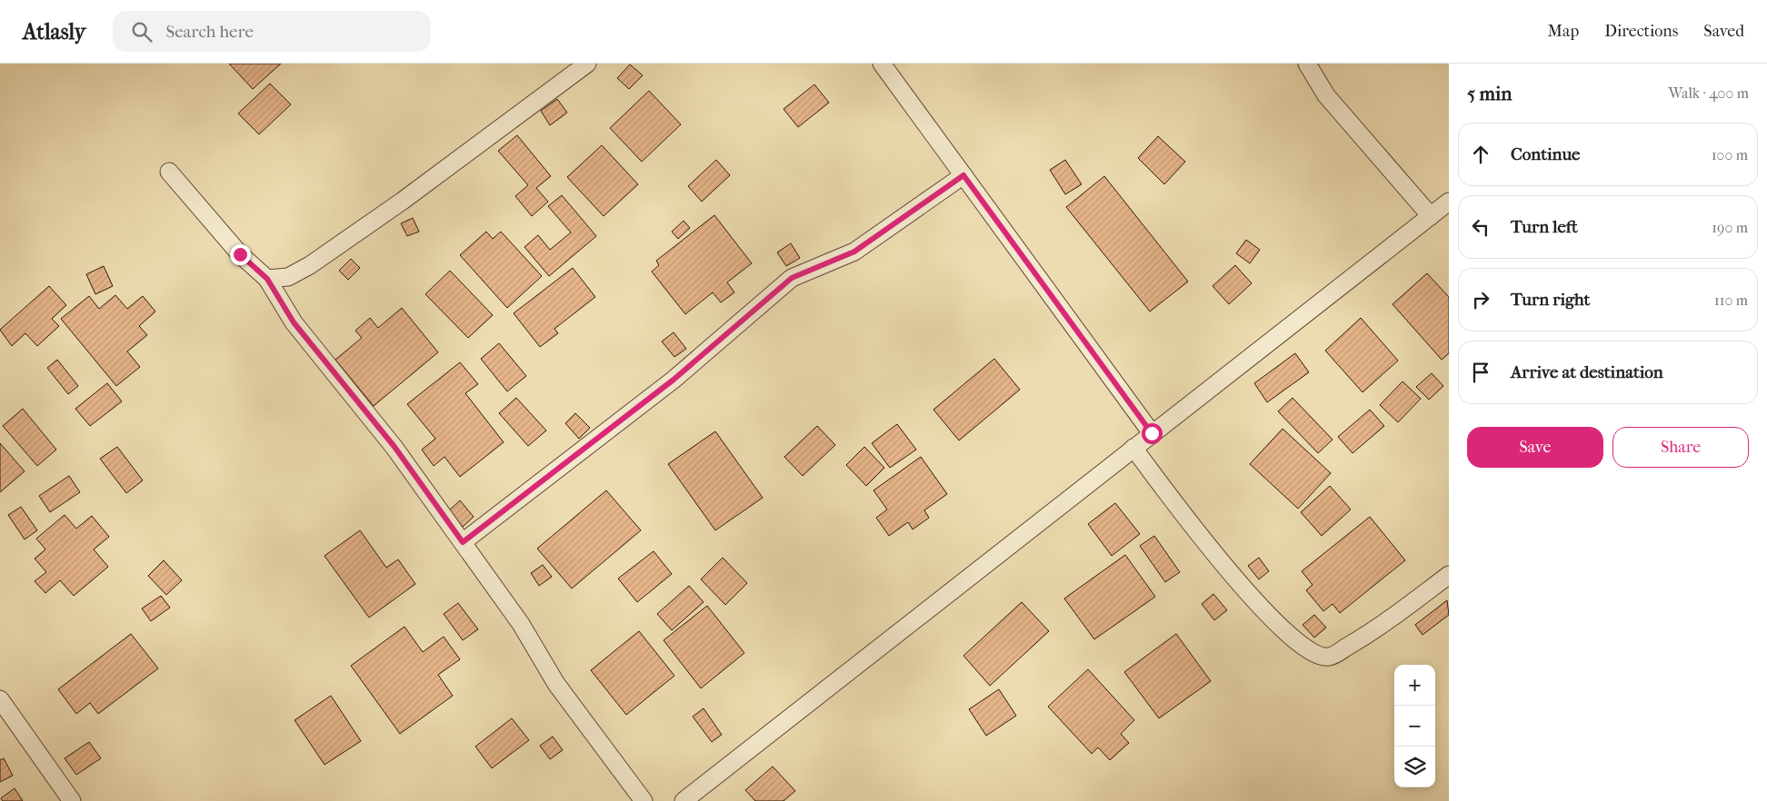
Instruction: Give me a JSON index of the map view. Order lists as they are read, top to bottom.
{
  "page": {
    "header": "Atlasly",
    "search": "Search here",
    "nav": ["Map", "Directions", "Saved"],
    "heading": ["5 min", "Walk · 400 m"],
    "list": [
      ["Continue", "100 m"],
      ["Turn left", "190 m"],
      ["Turn right", "110 m"],
      "Arrive at destination"
    ],
    "buttons": ["Save", "Share"],
    "map_buttons": ["+", "−"]
  }
}
